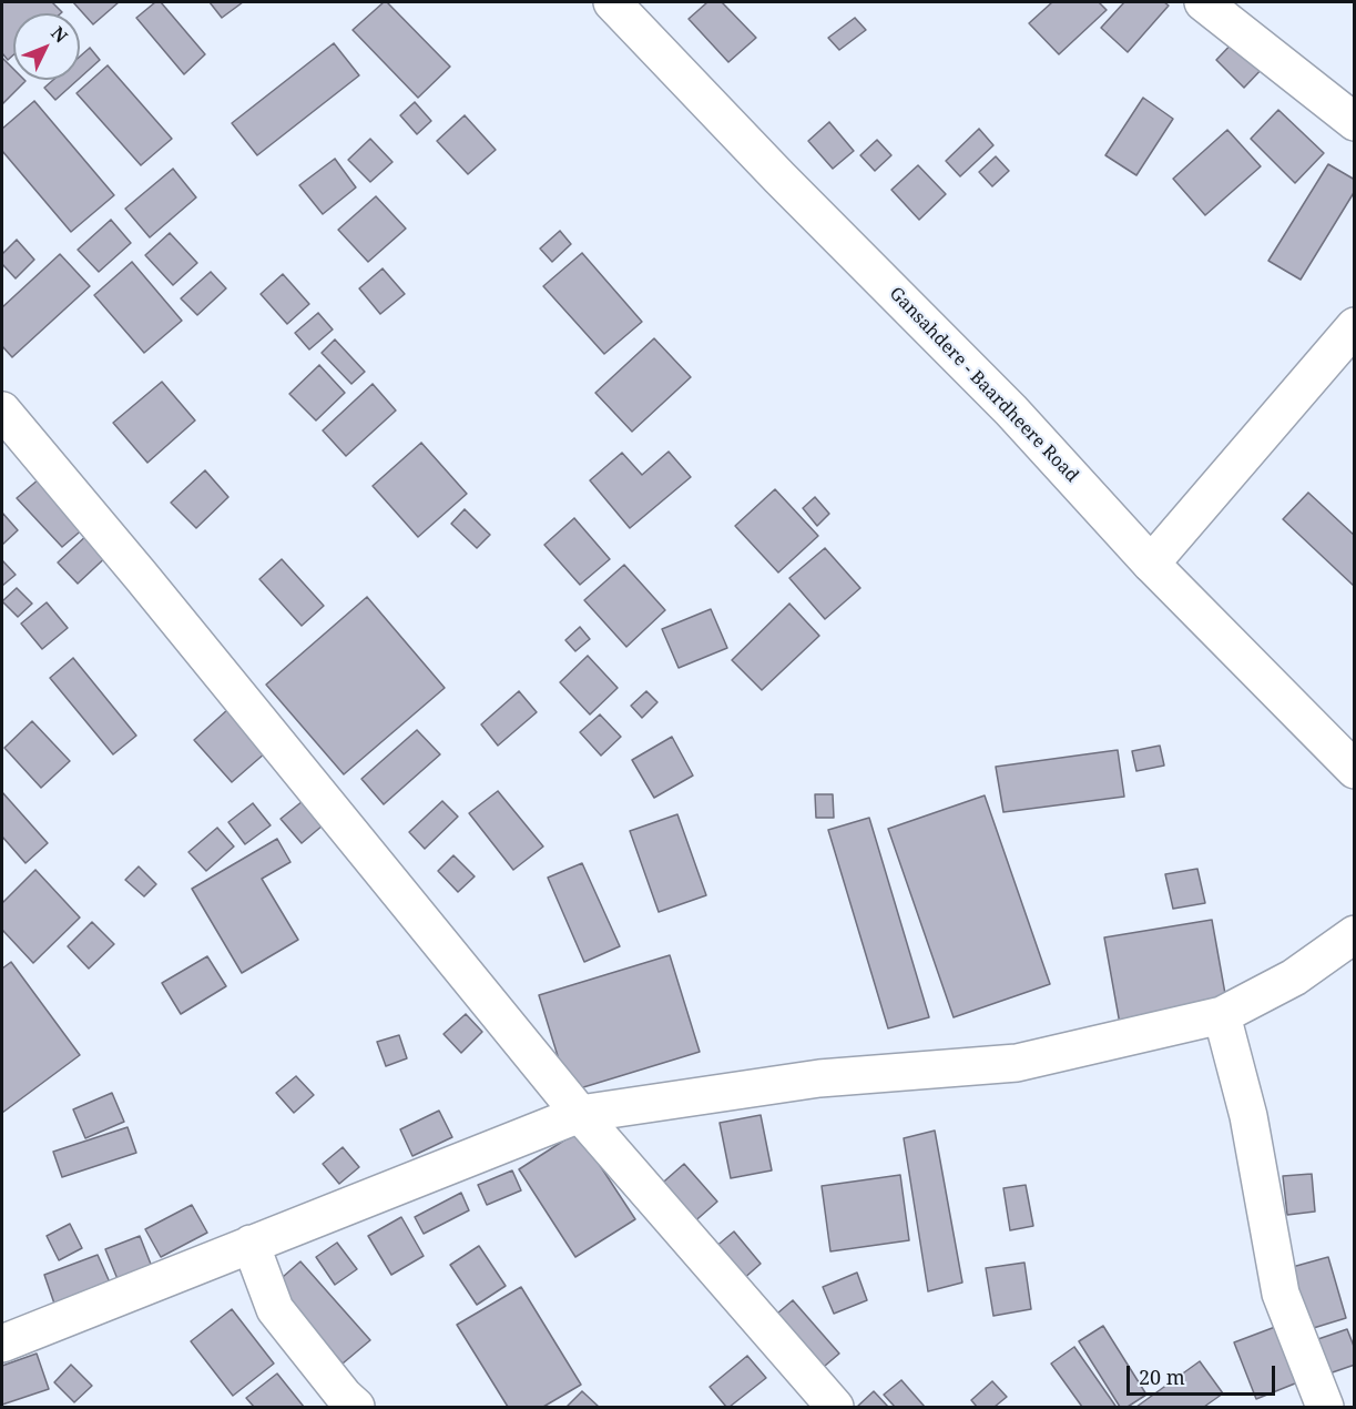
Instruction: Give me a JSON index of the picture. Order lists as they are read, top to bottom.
{
  "streets": {
    "street": ["Gansahdere - Baardheere Road"]
  },
  "scale_bar": "20 m",
  "north": "top right"
}
